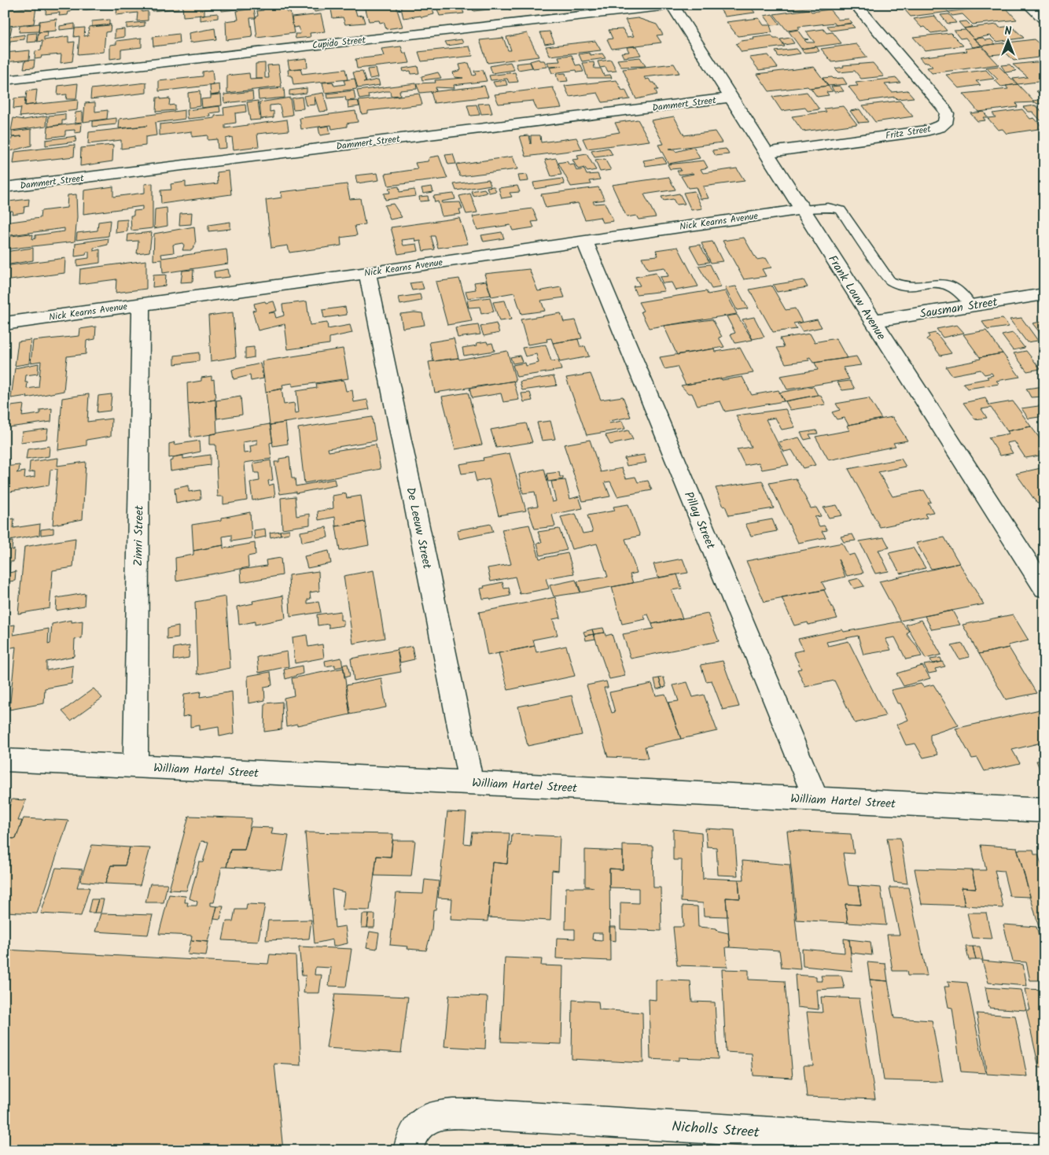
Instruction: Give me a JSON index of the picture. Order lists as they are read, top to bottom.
{
  "streets": {
    "street": [
      "Cupido Street",
      "Dammert Street",
      "Fritz Street",
      "Nick Kearns Avenue",
      "Frank Louw Avenue",
      "Sausman Street",
      "Pillay Street",
      "De Leeuw Street",
      "Zimri Street",
      "William Hartel Street",
      "Nicholls Street"
    ]
  },
  "crossings": [
    ["Cupido Street", "Frank Louw Avenue"],
    ["Dammert Street", "Frank Louw Avenue"],
    ["Fritz Street", "Frank Louw Avenue"],
    ["Nick Kearns Avenue", "Frank Louw Avenue"],
    ["Nick Kearns Avenue", "Pillay Street"],
    ["Nick Kearns Avenue", "De Leeuw Street"],
    ["Nick Kearns Avenue", "Zimri Street"],
    ["Frank Louw Avenue", "Sausman Street"],
    ["Pillay Street", "William Hartel Street"],
    ["De Leeuw Street", "William Hartel Street"],
    ["Zimri Street", "William Hartel Street"]
  ],
  "north": "top"
}
